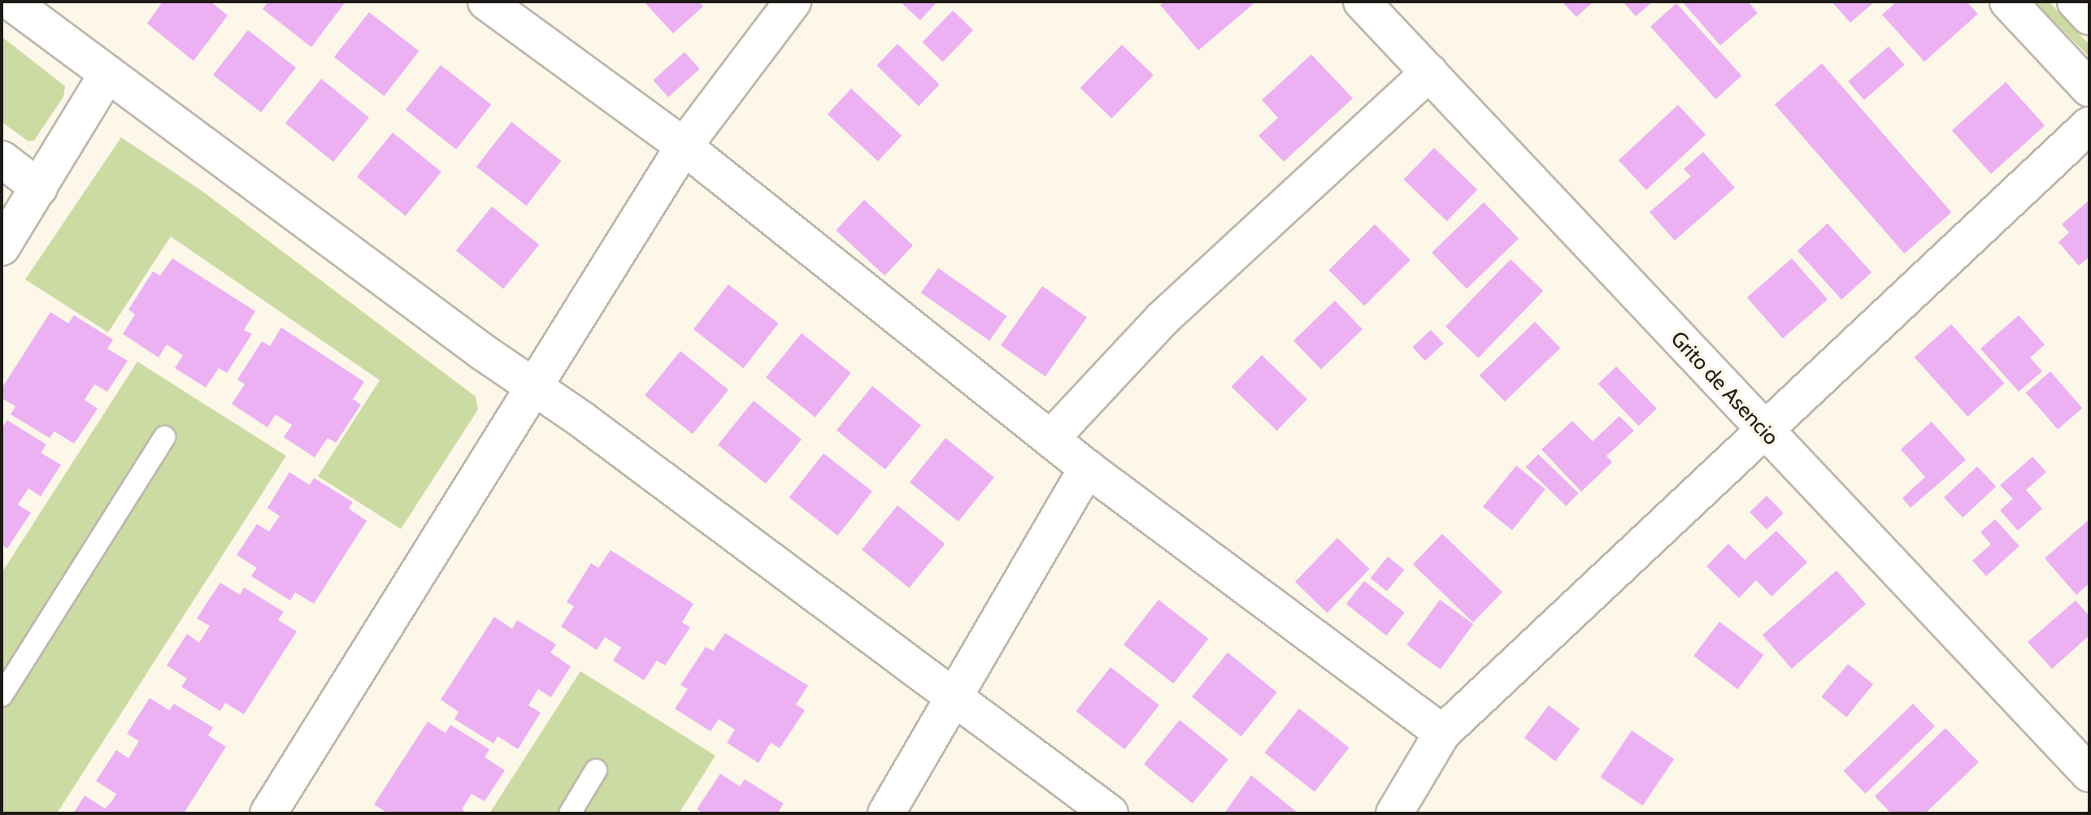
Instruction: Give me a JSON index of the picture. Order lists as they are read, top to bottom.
{
  "streets": {
    "street": ["Grito de Asencio"]
  }
}
